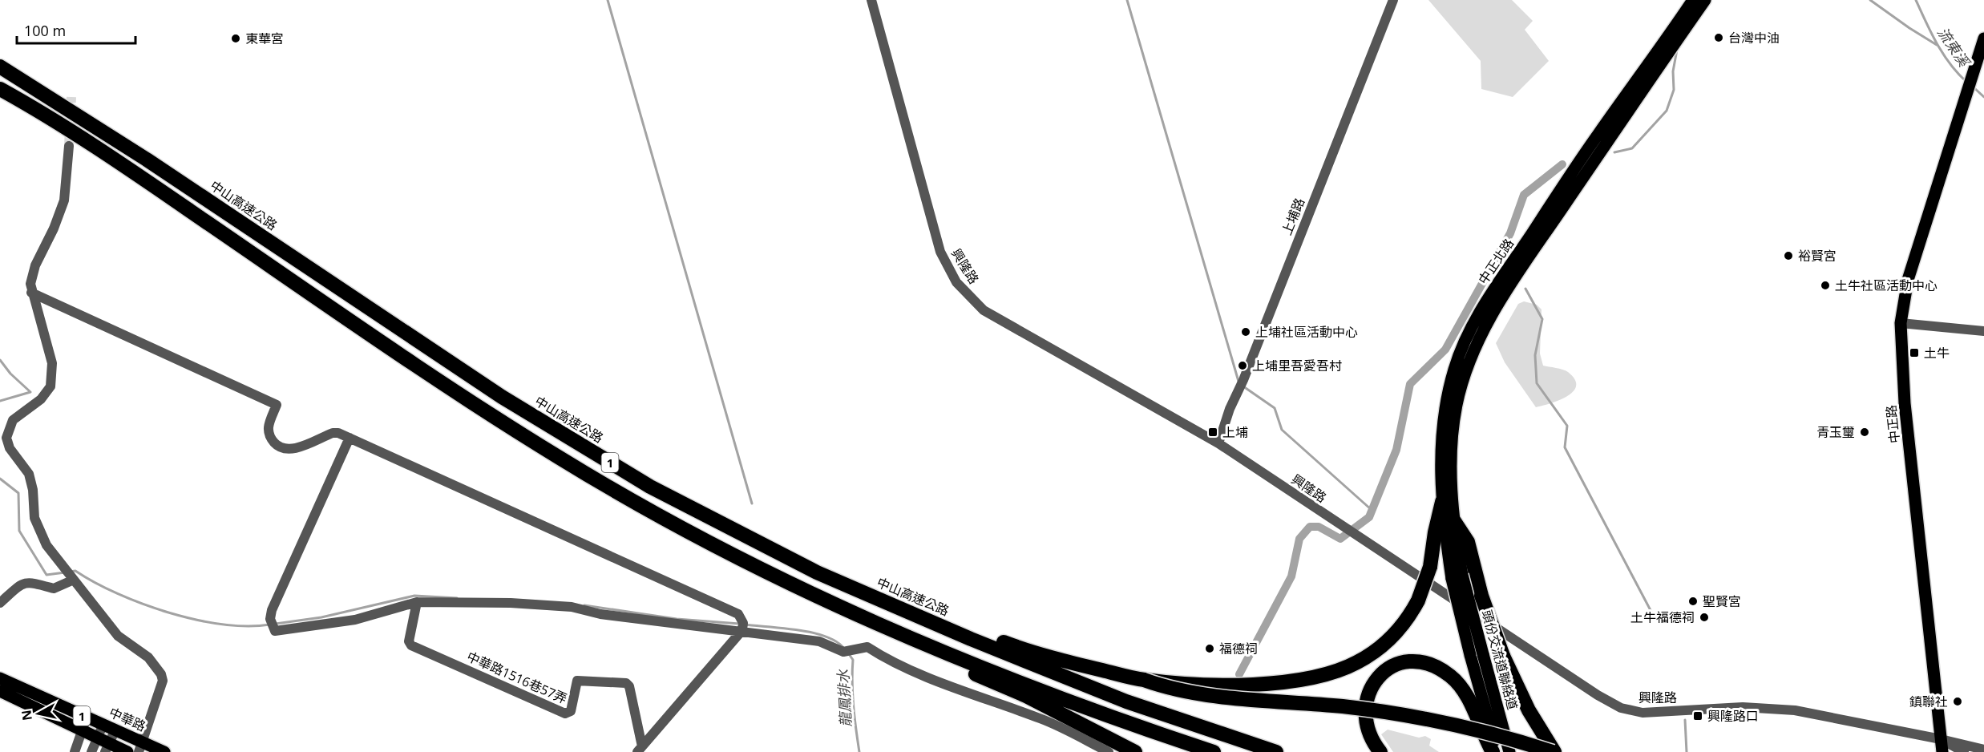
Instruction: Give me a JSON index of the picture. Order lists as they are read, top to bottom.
{
  "streets": {
    "highway": ["中山高速公路", "1"],
    "main road": [
      "中正北路",
      "中正路",
      "頭份交流道聯絡道",
      "中華路"
    ],
    "street": ["上埔路", "興隆路", "中華路1516巷57弄"]
  },
  "crossings": [
    ["上埔路", "興隆路"],
    ["中正北路", "頭份交流道聯絡道"],
    ["興隆路", "中正路"]
  ],
  "water": ["流東溪", "龍鳳排水"],
  "places": {
    "other": [
      "台灣中油",
      "東華宮",
      "裕賢宮",
      "土牛社區活動中心",
      "上埔社區活動中心",
      "上埔里吾愛吾村",
      "青玉璽",
      "聖賢宮",
      "土牛福德祠",
      "福德祠",
      "鎮聯社"
    ],
    "transit": ["土牛", "上埔", "興隆路口"]
  },
  "scale_bar": "100 m",
  "north": "left"
}
